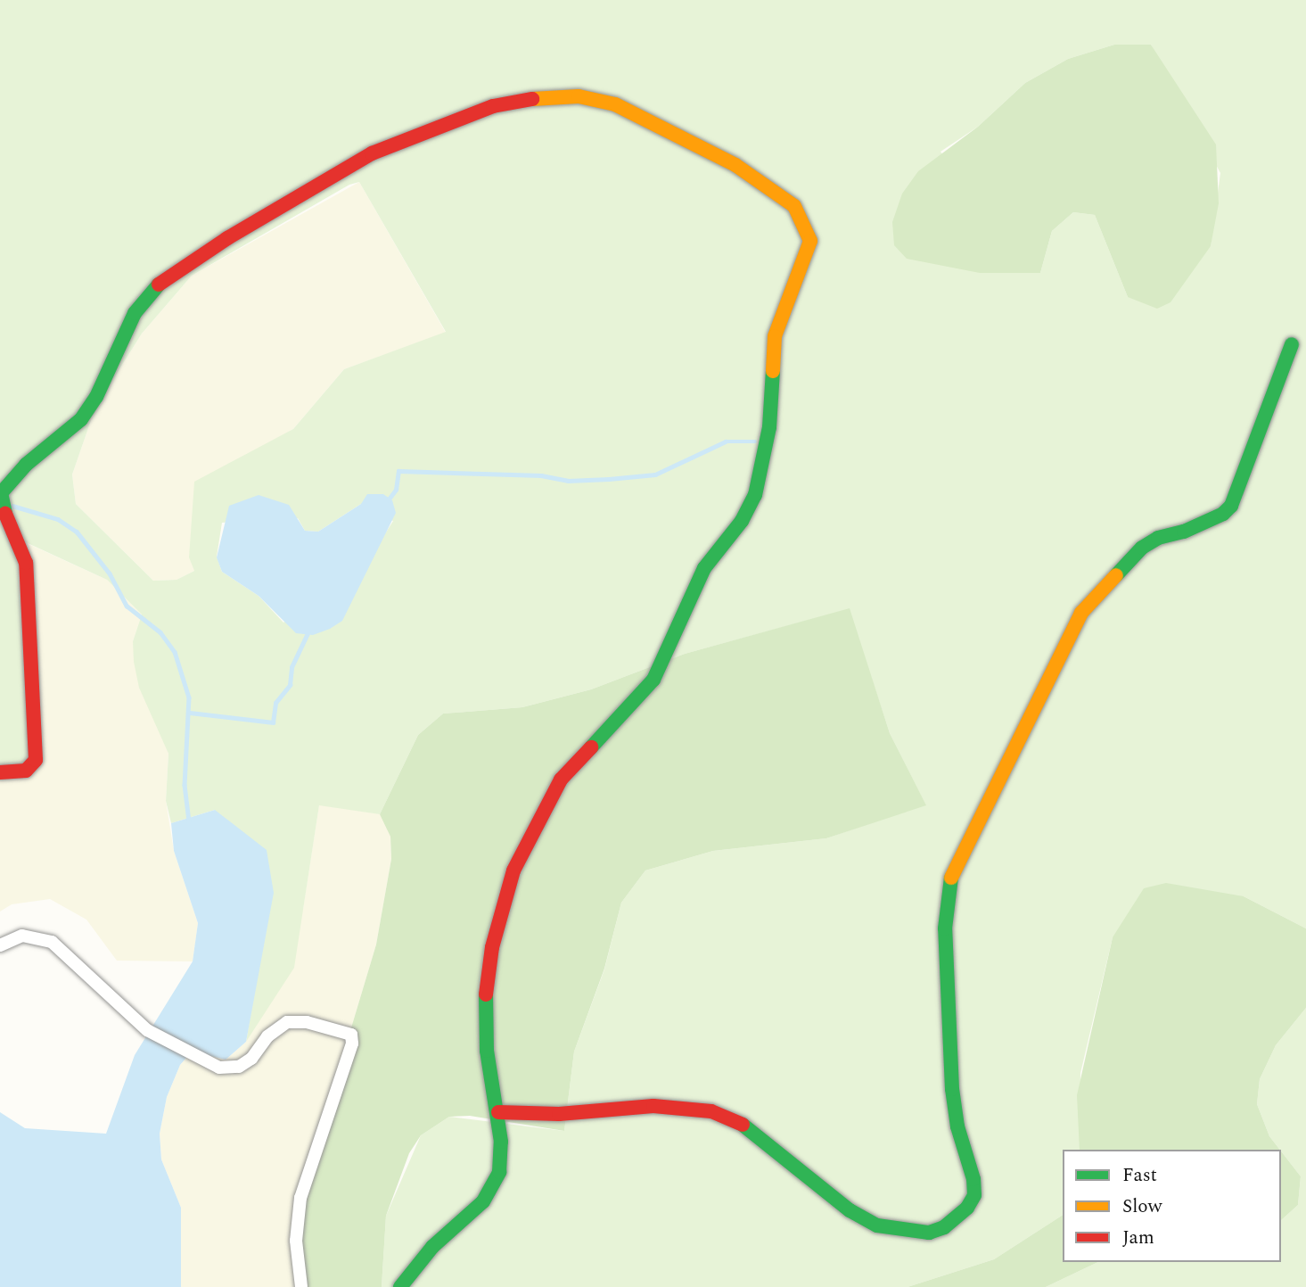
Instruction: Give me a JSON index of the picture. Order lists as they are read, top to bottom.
{
  "legend": ["Fast", "Slow", "Jam"]
}
